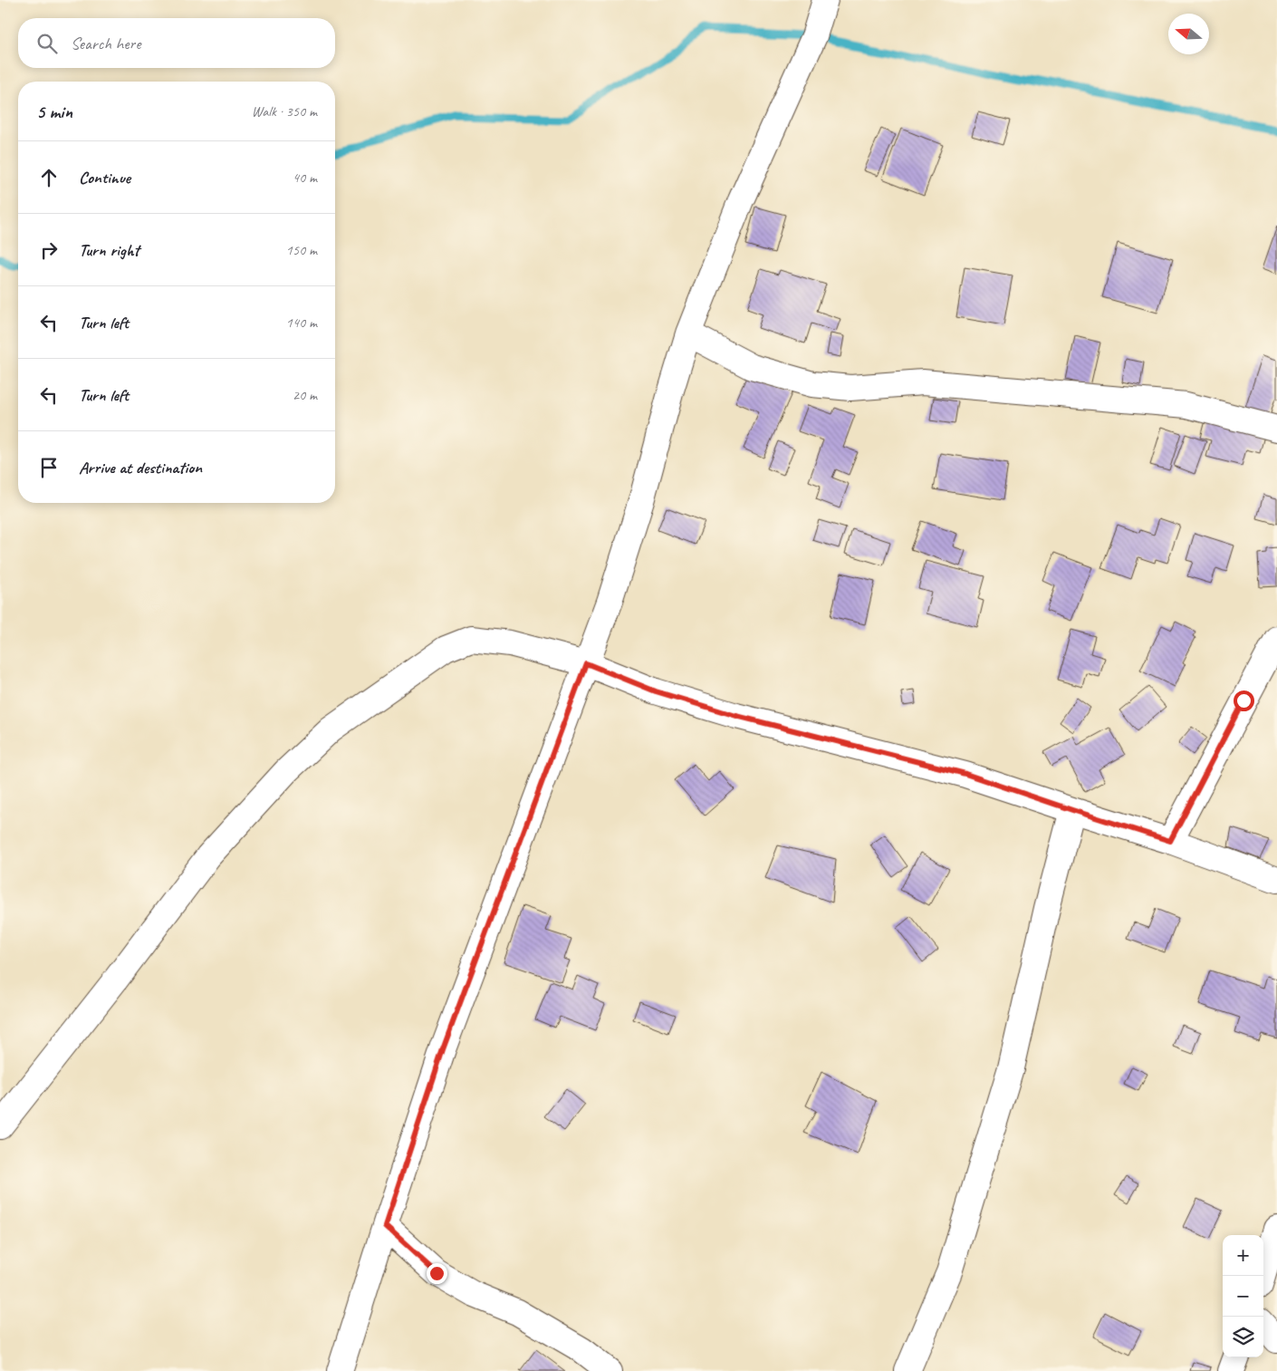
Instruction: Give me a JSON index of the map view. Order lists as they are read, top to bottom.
{
  "north": "left",
  "page": {
    "search": "Search here",
    "heading": ["5 min", "Walk · 350 m"],
    "list": [
      ["Continue", "40 m"],
      ["Turn right", "150 m"],
      ["Turn left", "140 m"],
      ["Turn left", "20 m"],
      "Arrive at destination"
    ],
    "map_buttons": ["+", "−"]
  }
}
